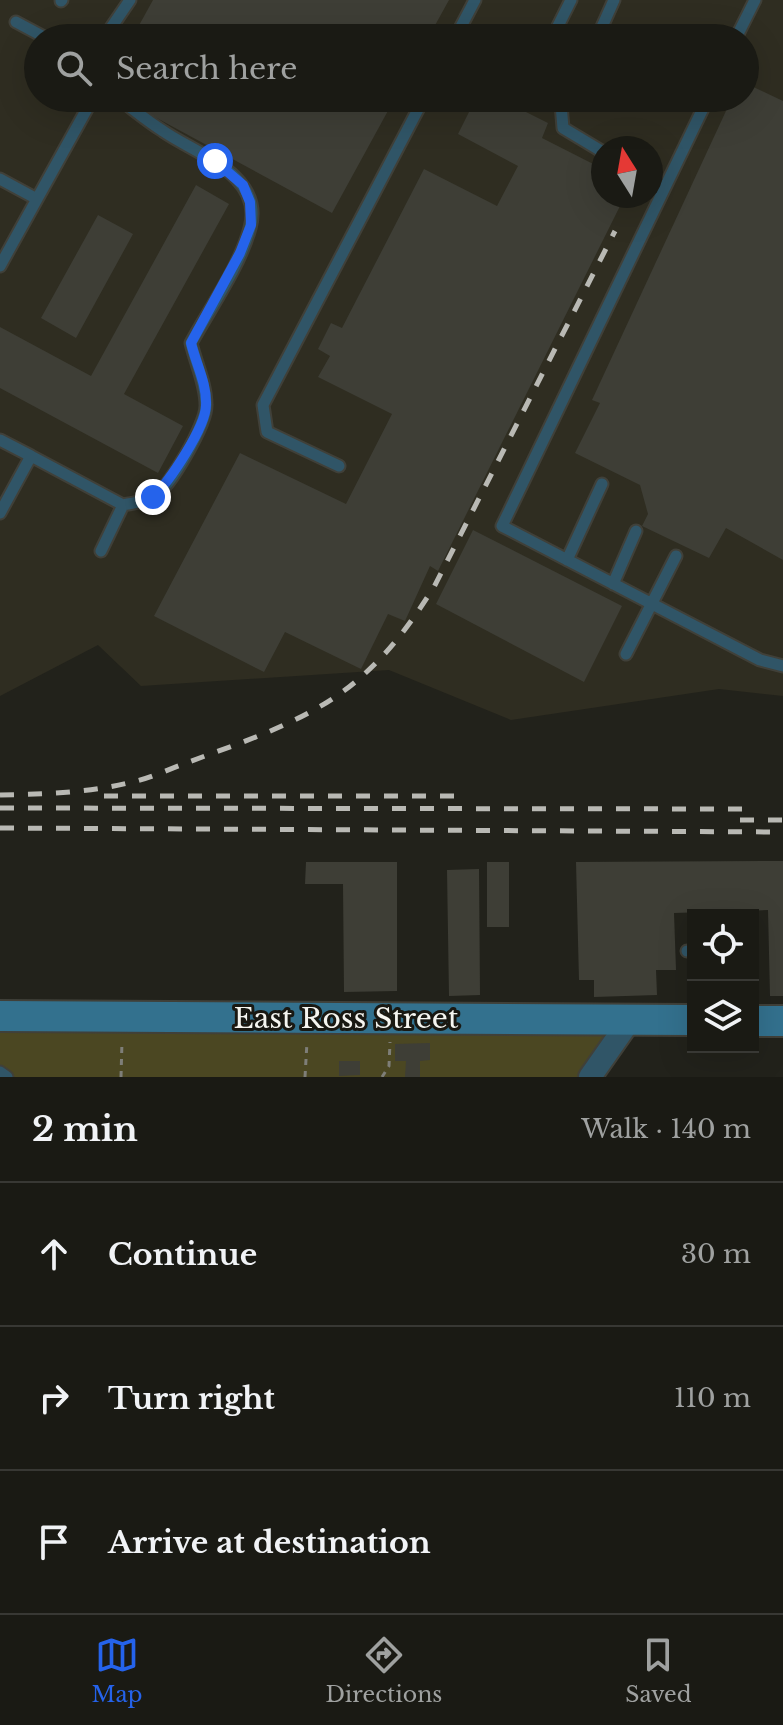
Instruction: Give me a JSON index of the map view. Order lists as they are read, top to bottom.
{
  "streets": {
    "street": ["East Ross Street"]
  },
  "north": "top",
  "page": {
    "search": "Search here",
    "heading": ["2 min", "Walk · 140 m"],
    "list": [
      ["Continue", "30 m"],
      ["Turn right", "110 m"],
      "Arrive at destination"
    ],
    "nav": ["Map", "Directions", "Saved"]
  }
}
